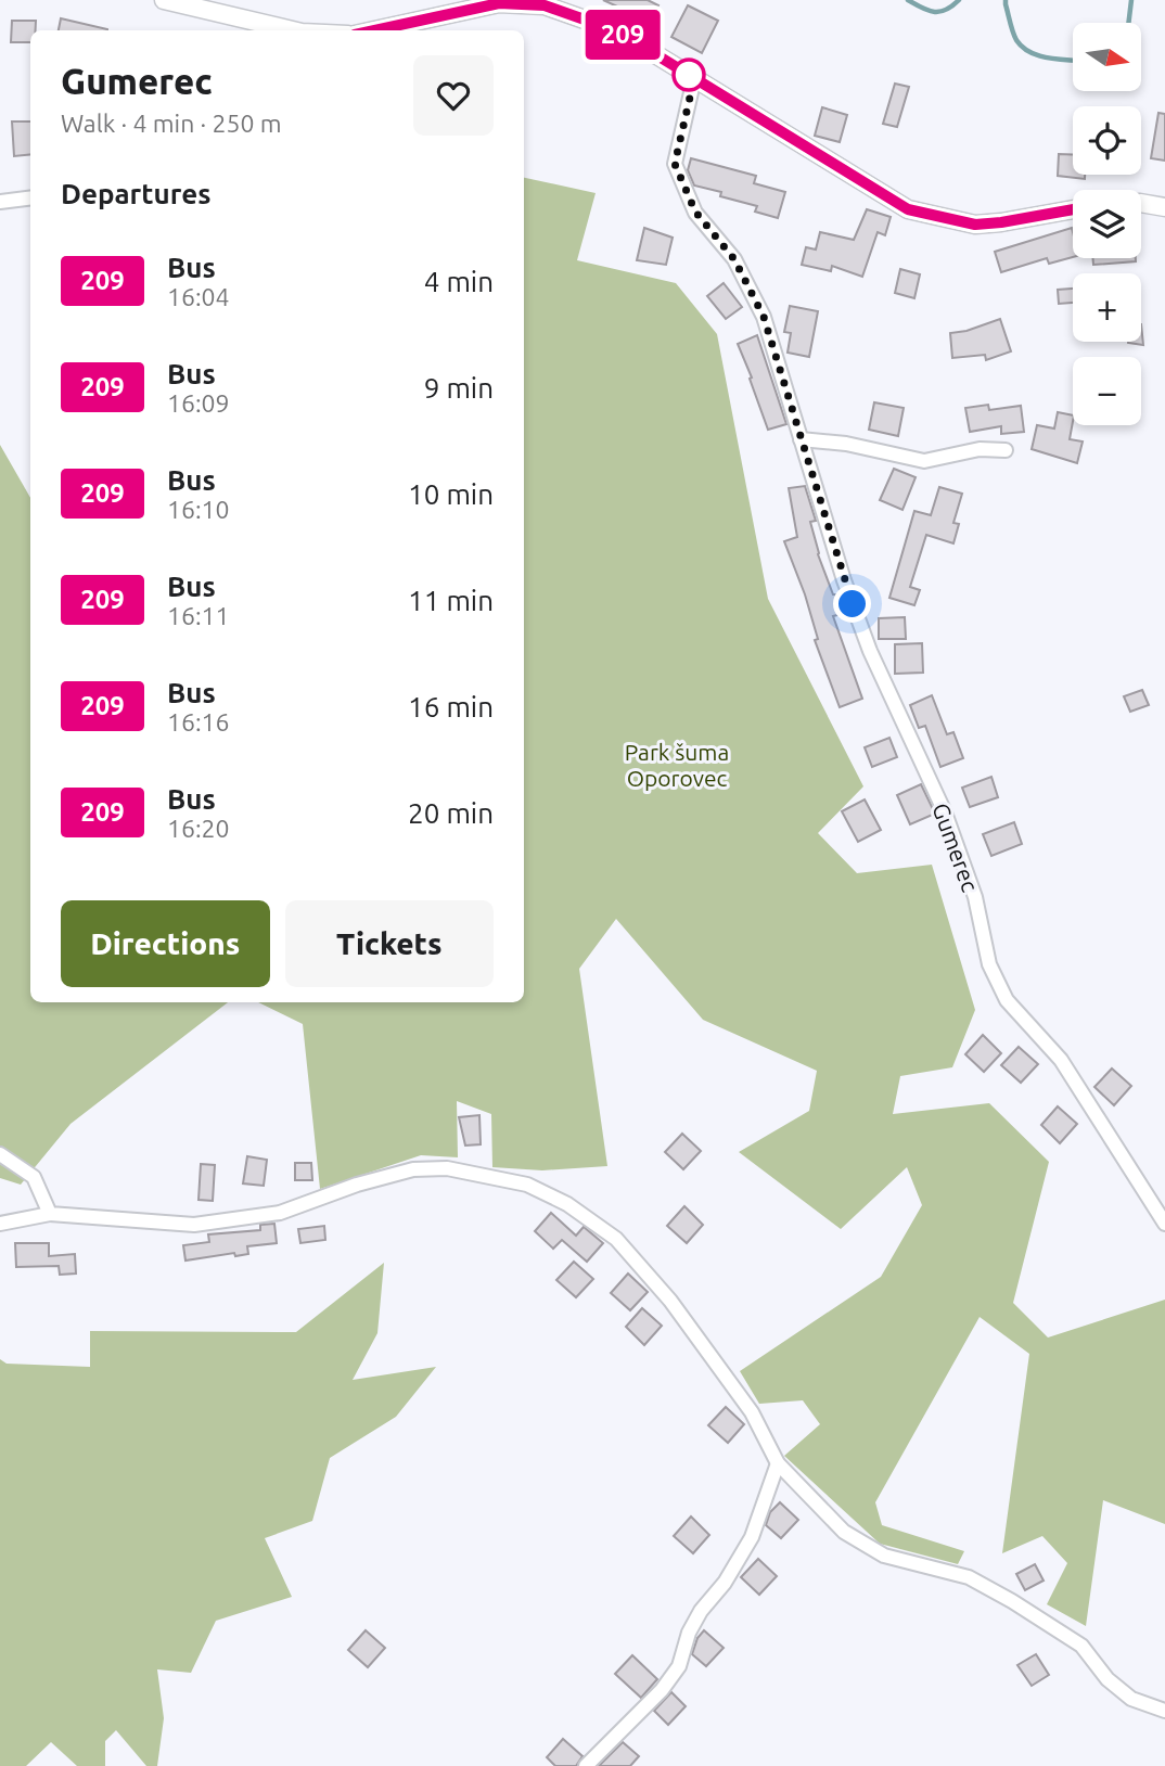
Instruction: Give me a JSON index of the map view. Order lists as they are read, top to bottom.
{
  "streets": {
    "street": ["Gumerec"]
  },
  "parks": ["Park šuma Oporovec"],
  "lines": ["bus line 209"],
  "north": "right",
  "page": {
    "on_map": "209",
    "map_buttons": ["+", "−"],
    "heading": [
      ["Gumerec", "Walk · 4 min · 250 m"],
      "Departures"
    ],
    "list": [
      {
        "mark": "209",
        "name": "Bus",
        "note": "16:04",
        "value": "4 min"
      },
      {
        "mark": "209",
        "name": "Bus",
        "note": "16:09",
        "value": "9 min"
      },
      {
        "mark": "209",
        "name": "Bus",
        "note": "16:10",
        "value": "10 min"
      },
      {
        "mark": "209",
        "name": "Bus",
        "note": "16:11",
        "value": "11 min"
      },
      {
        "mark": "209",
        "name": "Bus",
        "note": "16:16",
        "value": "16 min"
      },
      {
        "mark": "209",
        "name": "Bus",
        "note": "16:20",
        "value": "20 min"
      }
    ],
    "buttons": ["Directions", "Tickets"]
  }
}
